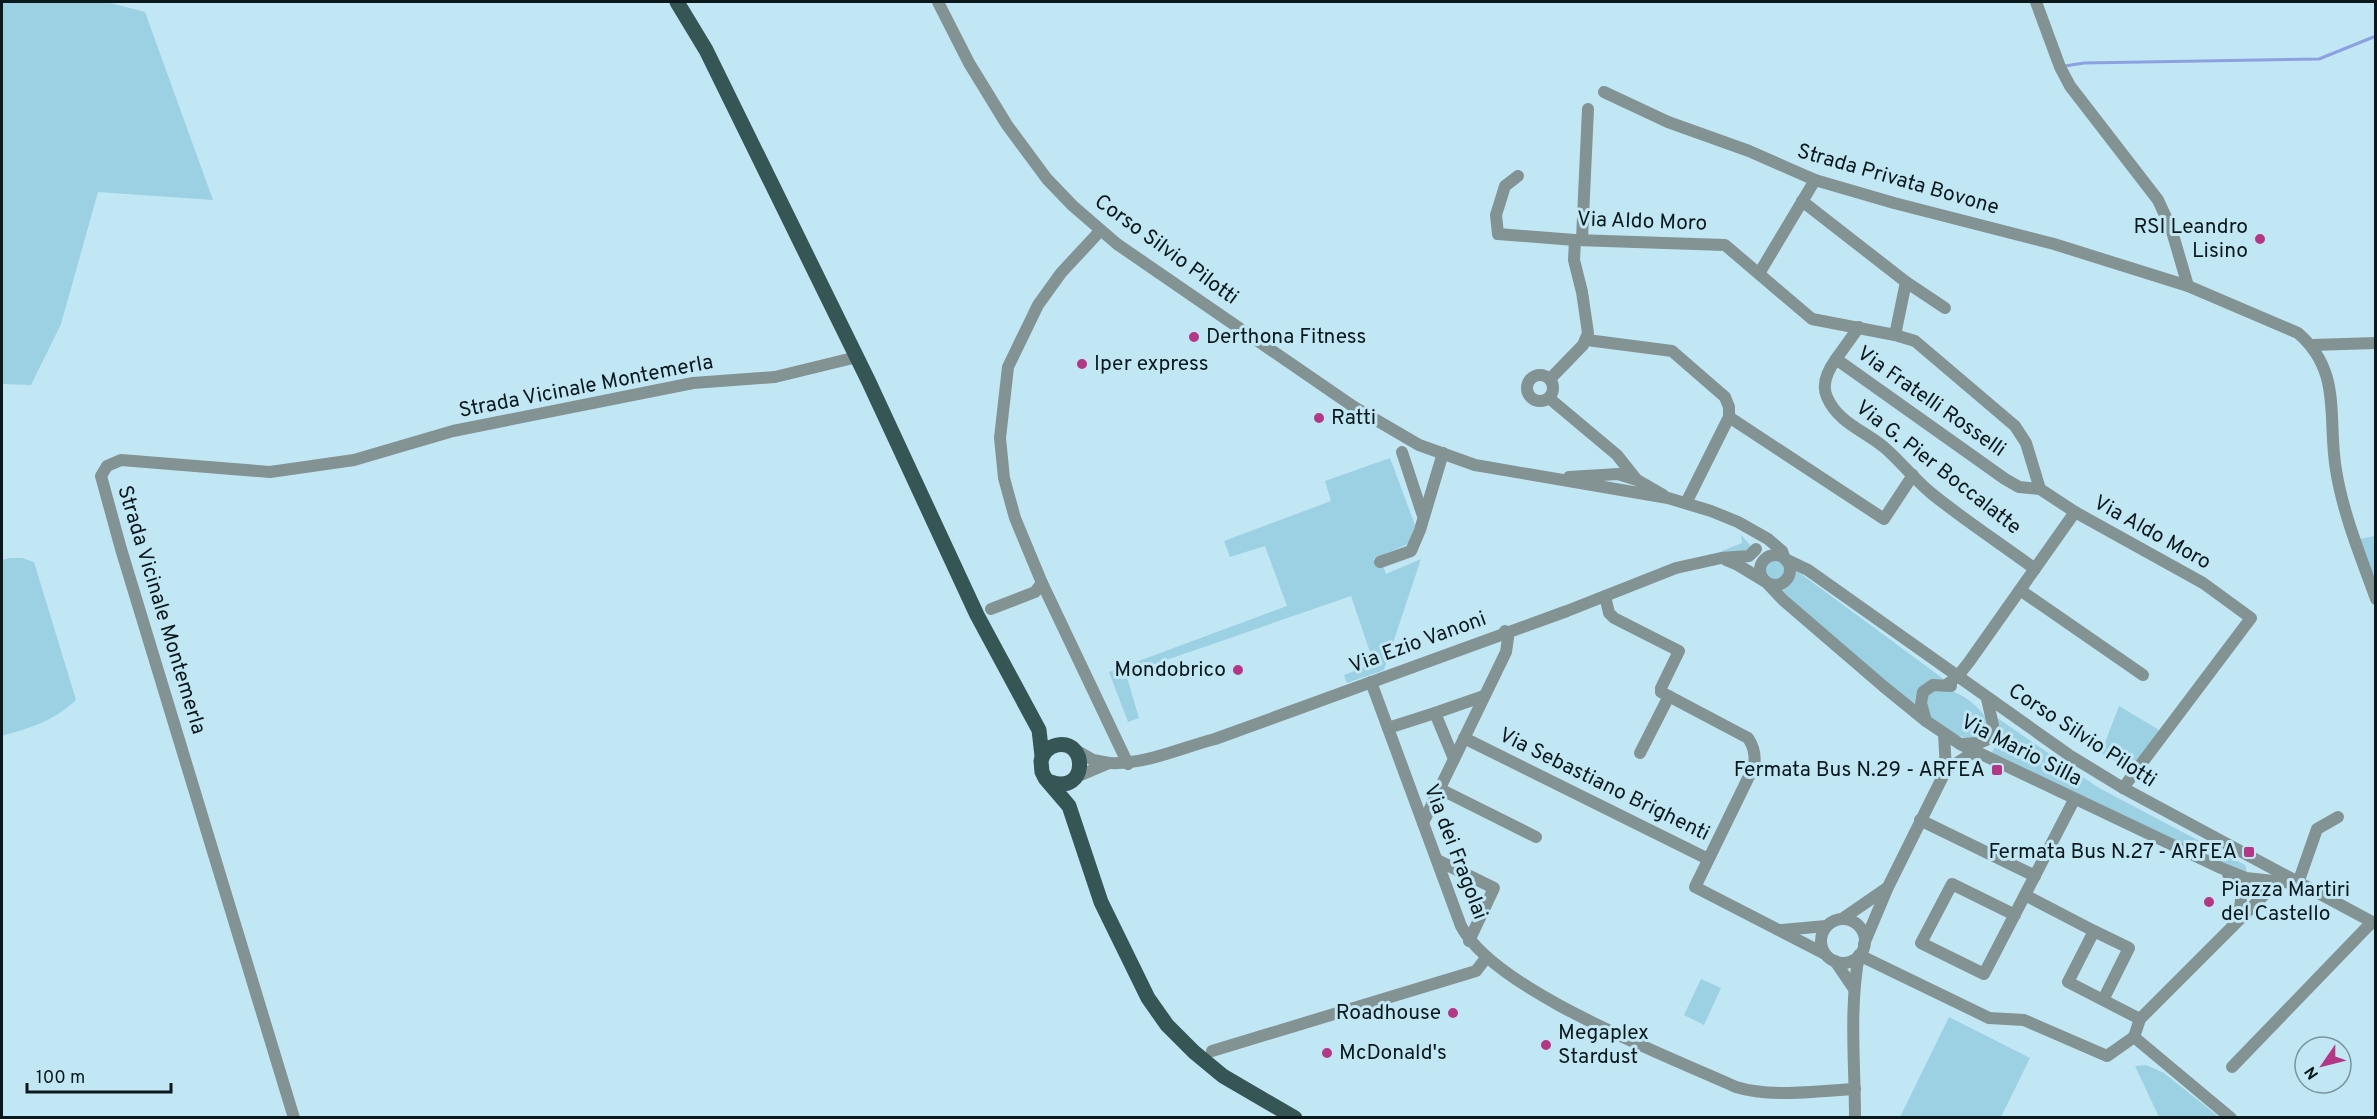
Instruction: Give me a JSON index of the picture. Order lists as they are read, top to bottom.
{
  "streets": {
    "street": [
      "Strada Privata Bovone",
      "Via Aldo Moro",
      "Corso Silvio Pilotti",
      "Strada Vicinale Montemerla",
      "Via Fratelli Rosselli",
      "Via G. Pier Boccalatte",
      "Via Ezio Vanoni",
      "Via Mario Silla",
      "Via Sebastiano Brighenti",
      "Via dei Fragolai"
    ]
  },
  "crossings": [
    ["Via Aldo Moro", "Corso Silvio Pilotti"],
    ["Via Aldo Moro", "Via Fratelli Rosselli"],
    ["Corso Silvio Pilotti", "Via Mario Silla"],
    ["Via Fratelli Rosselli", "Via G. Pier Boccalatte"],
    ["Via Ezio Vanoni", "Via dei Fragolai"]
  ],
  "places": {
    "other": [
      "RSI Leandro Lisino",
      "Derthona Fitness",
      "Iper express",
      "Ratti",
      "Mondobrico",
      "Piazza Martiri del Castello",
      "Roadhouse",
      "Megaplex Stardust",
      "McDonald's"
    ],
    "transit": ["Fermata Bus N.29 - ARFEA", "Fermata Bus N.27 - ARFEA"]
  },
  "scale_bar": "100 m",
  "north": "bottom left"
}
